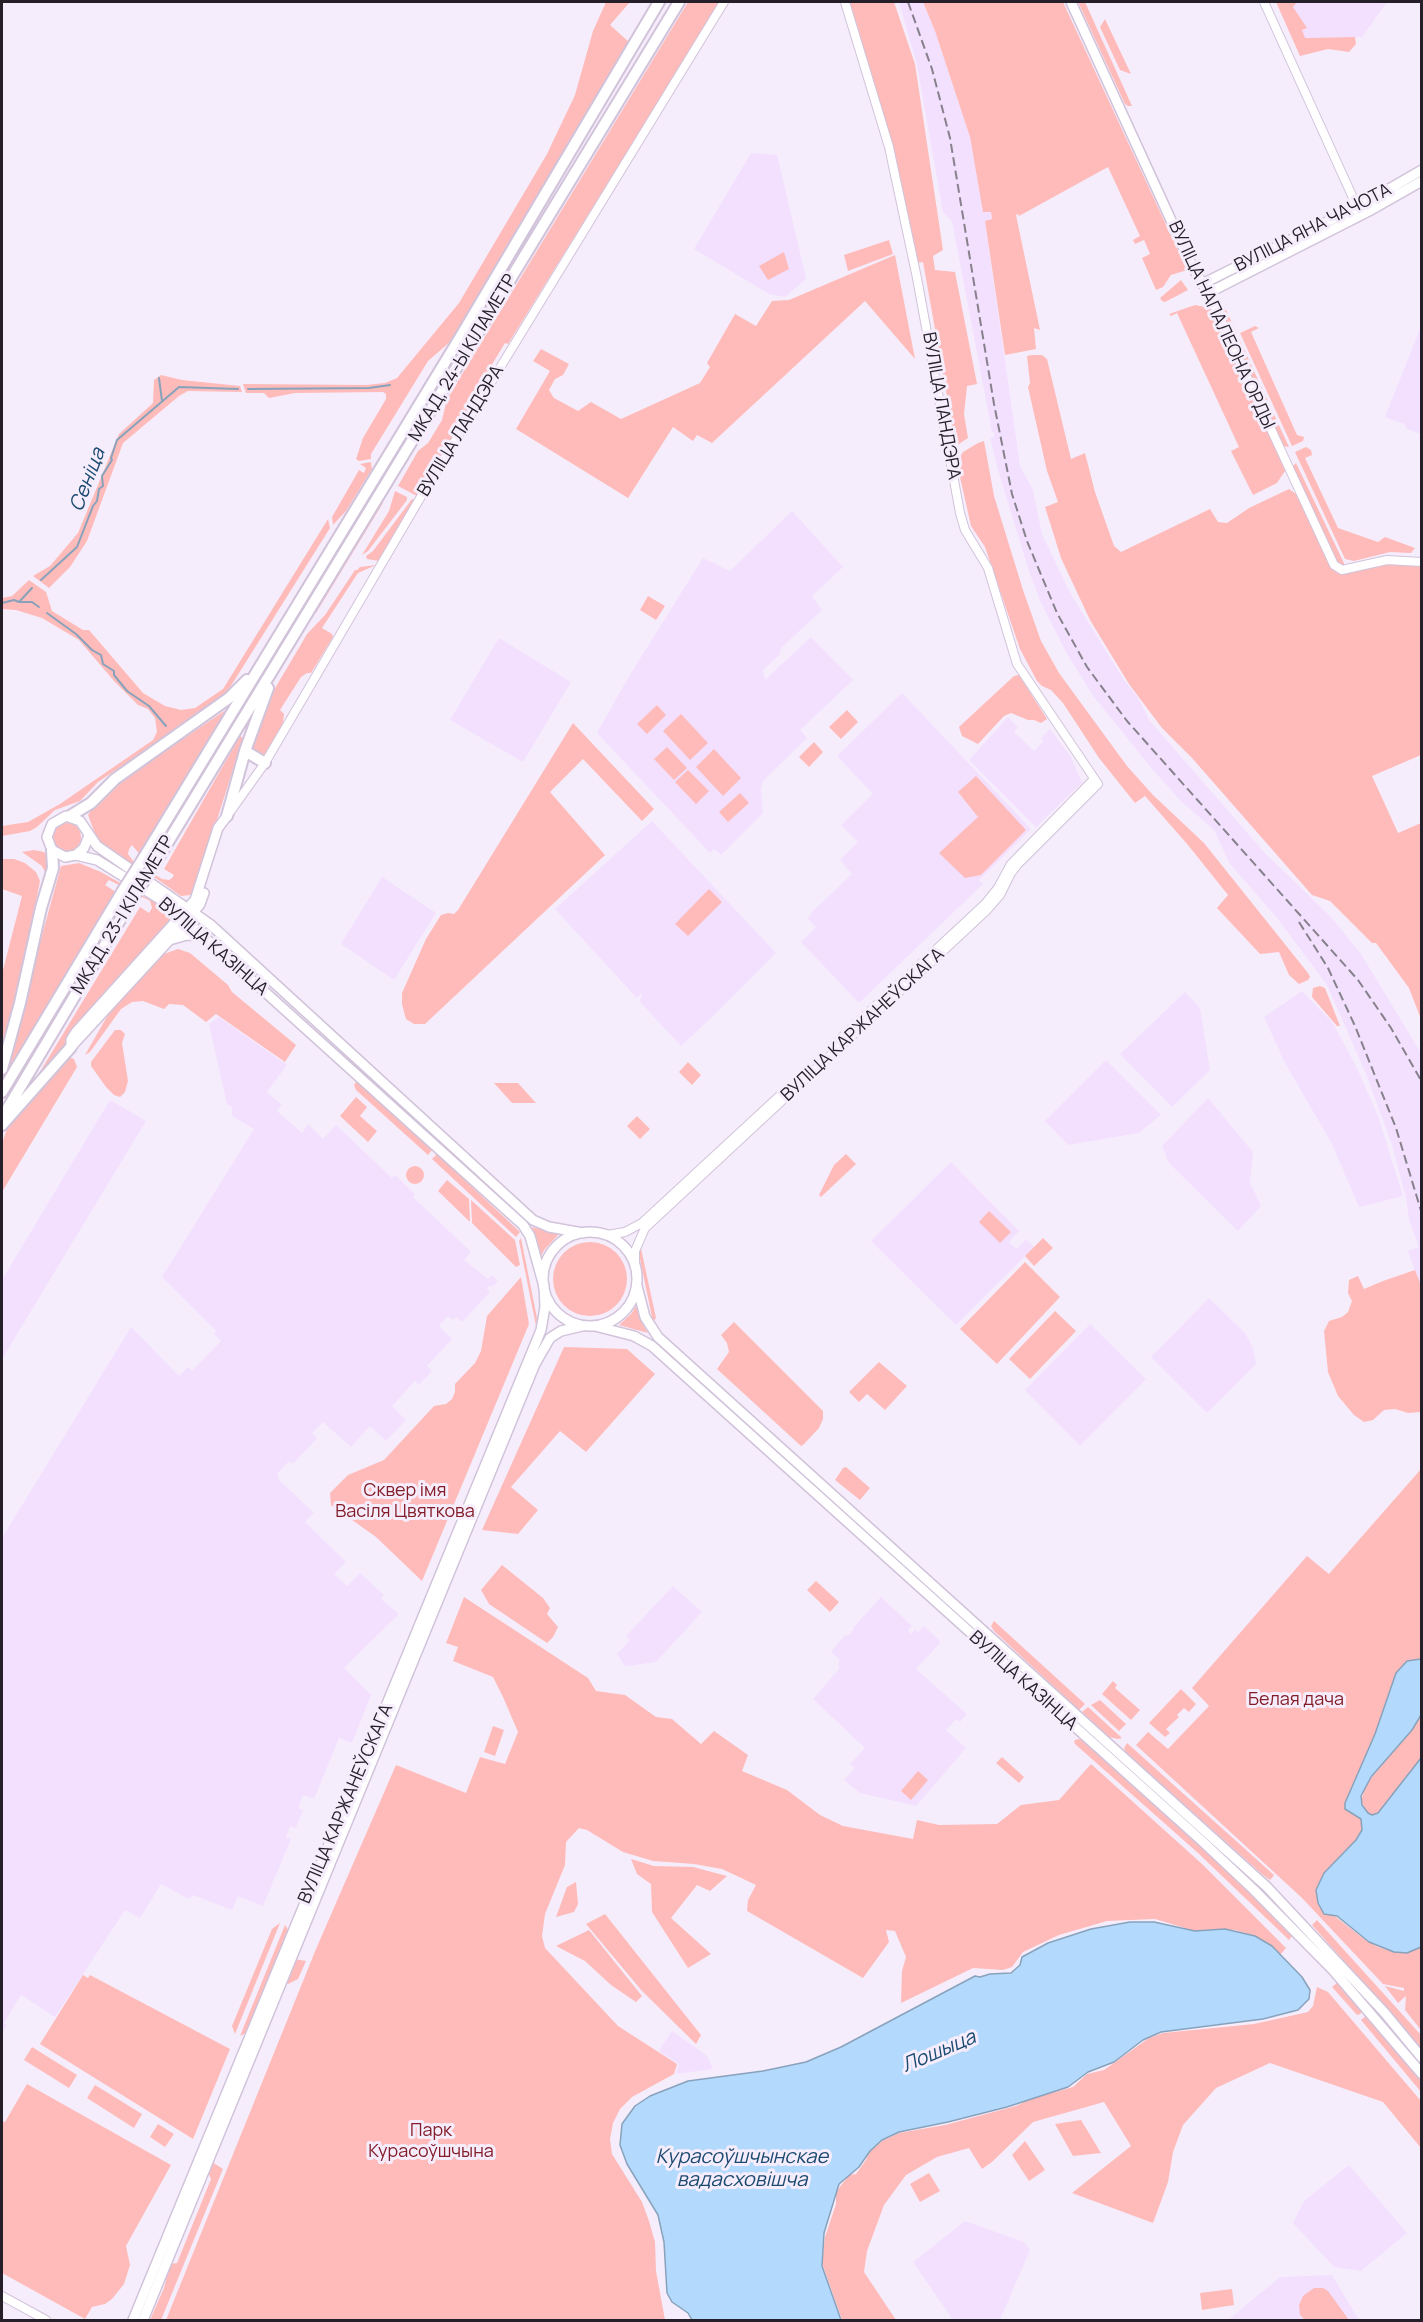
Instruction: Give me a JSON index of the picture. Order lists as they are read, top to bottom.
{
  "streets": {
    "highway": ["МКАД, 24-Ы КІЛАМЕТР", "МКАД, 23-І КІЛАМЕТР"],
    "main road": [
      "ВУЛІЦА ЯНА ЧАЧОТА",
      "ВУЛІЦА НАПАЛЕОНА ОРДЫ",
      "ВУЛІЦА КАЗІНЦА",
      "ВУЛІЦА КАРЖАНЕЎСКАГА"
    ],
    "street": ["ВУЛІЦА ЛАНДЭРА"]
  },
  "crossings": [
    ["ВУЛІЦА ЯНА ЧАЧОТА", "ВУЛІЦА НАПАЛЕОНА ОРДЫ"],
    ["МКАД, 24-Ы КІЛАМЕТР", "МКАД, 23-І КІЛАМЕТР"],
    ["ВУЛІЦА ЛАНДЭРА", "ВУЛІЦА КАРЖАНЕЎСКАГА"],
    ["ВУЛІЦА КАЗІНЦА", "ВУЛІЦА КАРЖАНЕЎСКАГА"]
  ],
  "water": ["Сеніца", "Лошыца", "Курасоўшчынскае вадасховішча"],
  "parks": ["Сквер імя Васіля Цвяткова", "Белая дача", "Парк Курасоўшчына"]
}
